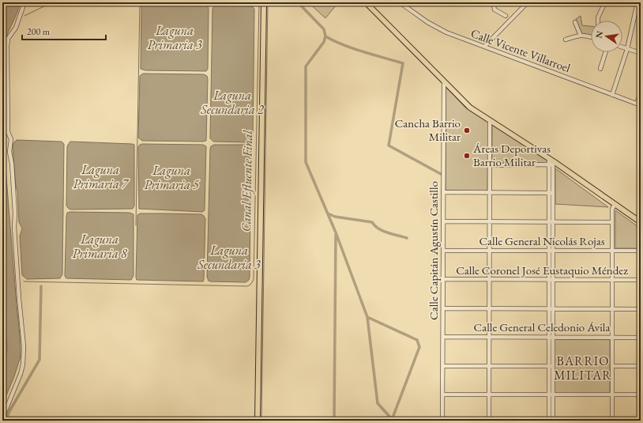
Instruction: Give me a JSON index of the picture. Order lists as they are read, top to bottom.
{
  "streets": {
    "street": [
      "Calle Vicente Villarroel",
      "Calle General Nicolás Rojas",
      "Calle Capitán Agustín Castillo",
      "Calle Coronel José Eustaquio Méndez",
      "Calle General Celedonio Ávila"
    ]
  },
  "crossings": [
    ["Calle General Nicolás Rojas", "Calle Capitán Agustín Castillo"],
    ["Calle Capitán Agustín Castillo", "Calle Coronel José Eustaquio Méndez"],
    ["Calle Capitán Agustín Castillo", "Calle General Celedonio Ávila"]
  ],
  "districts": ["BARRIO MILITAR"],
  "water": [
    "Laguna Primaria 3",
    "Laguna Secundaria 2",
    "Laguna Primaria 7",
    "Laguna Primaria 5",
    "Canal Efluente Final",
    "Laguna Primaria 8",
    "Laguna Secundaria 3"
  ],
  "places": ["Cancha Barrio Militar", "Áreas Deportivas Barrio Militar"],
  "scale_bar": "200 m",
  "north": "left"
}
